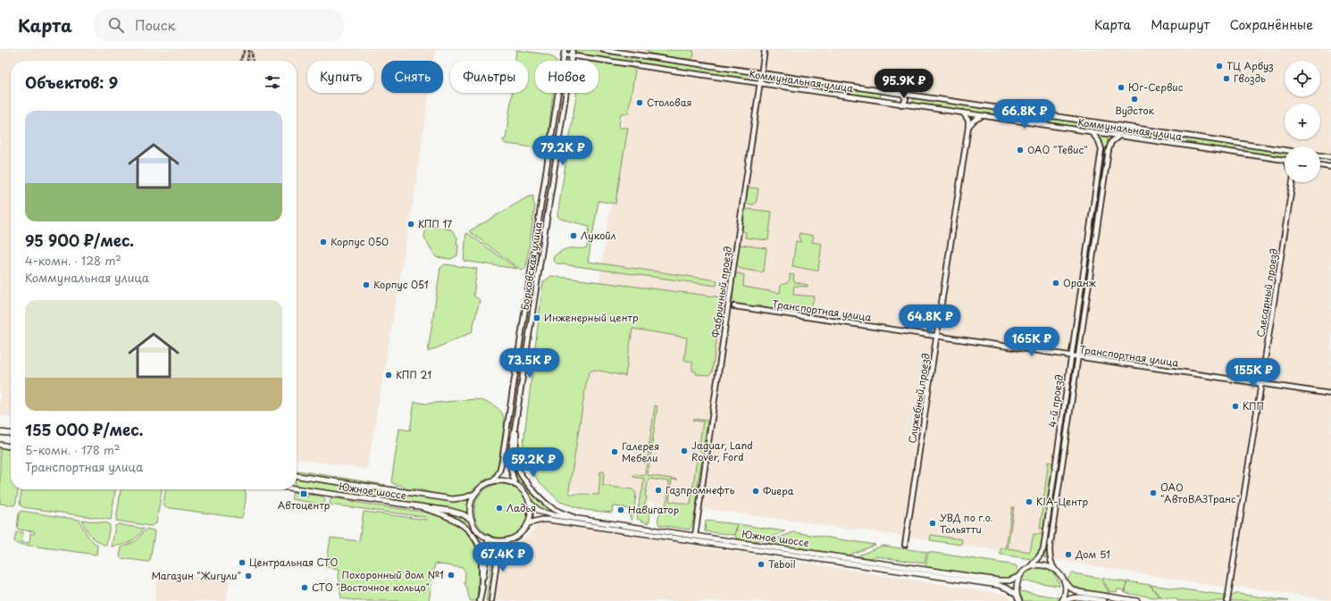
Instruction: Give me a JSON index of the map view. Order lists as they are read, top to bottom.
{
  "streets": {
    "main road": [
      "Коммунальная улица",
      "Борковская улица",
      "Фабричный проезд",
      "Слесарный проезд",
      "Транспортная улица",
      "Служебный проезд",
      "4-й проезд",
      "Южное шоссе"
    ]
  },
  "crossings": [
    ["Коммунальная улица", "Борковская улица"],
    ["Коммунальная улица", "Фабричный проезд"],
    ["Коммунальная улица", "Служебный проезд"],
    ["Коммунальная улица", "4-й проезд"],
    ["Борковская улица", "Южное шоссе"],
    ["Фабричный проезд", "Южное шоссе"],
    ["Слесарный проезд", "Транспортная улица"],
    ["Транспортная улица", "Служебный проезд"],
    ["Транспортная улица", "4-й проезд"]
  ],
  "places": {
    "other": [
      "ТЦ Арбуз",
      "Гвоздь",
      "Юг-Сервис",
      "Вудсток",
      "Столовая",
      "ОАО \"Тевис\"",
      "КПП 17",
      "Лукойл",
      "Корпус 050",
      "Оранж",
      "Корпус 051",
      "КПП 21",
      "КПП",
      "Jaguar, Land Rover, Ford",
      "Галерея Мебели",
      "Газпромнефть",
      "Фиера",
      "ОАО \"АвтоВАЗТранс\"",
      "KIA-Центр",
      "Ладья",
      "Навигатор",
      "УВД по г.о. Тольятти",
      "Дом 51",
      "Центральная СТО",
      "Teboil",
      "Похоронный дом №1",
      "Магазин \"Жигули\"",
      "СТО \"Восточное кольцо\""
    ],
    "transit": ["Инженерный центр", "Автоцентр"]
  },
  "page": {
    "header": "Карта",
    "search": "Поиск",
    "nav": ["Карта", "Маршрут", "Сохранённые"],
    "map_buttons": ["+", "−"],
    "chip": [
      "Купить",
      "Снять",
      "Фильтры",
      "Новое"
    ],
    "heading": "Объектов: 9",
    "price": [
      "95.9K ₽",
      "66.8K ₽",
      "79.2K ₽",
      "64.8K ₽",
      "165K ₽",
      "73.5K ₽",
      "155K ₽",
      "59.2K ₽",
      "67.4K ₽"
    ],
    "list": [
      {
        "name": "95 900 ₽/мес.",
        "note": "4-комн. · 128 m² · Коммунальная улица"
      },
      {
        "name": "155 000 ₽/мес.",
        "note": "5-комн. · 178 m² · Транспортная улица"
      }
    ]
  }
}
